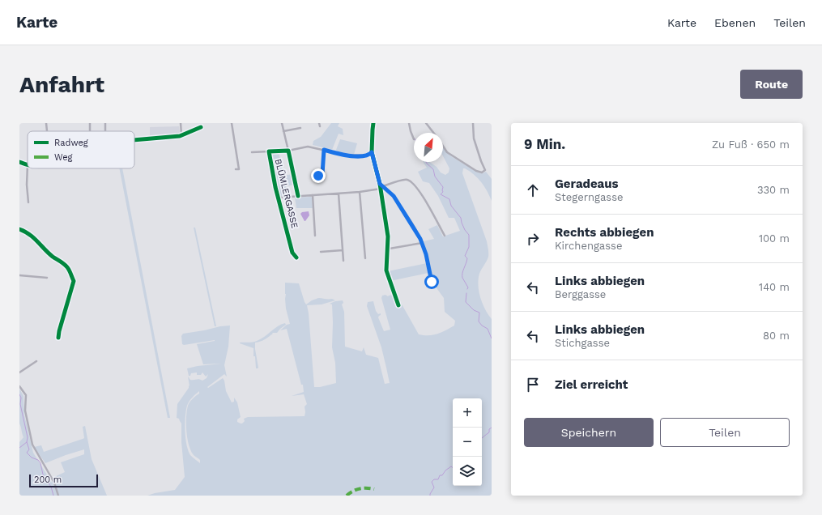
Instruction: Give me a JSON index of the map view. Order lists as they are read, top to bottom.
{
  "streets": {
    "street": ["BLÜMLERGASSE"]
  },
  "legend": ["Radweg", "Weg"],
  "scale_bar": "200 m",
  "north": "top right",
  "page": {
    "header": "Karte",
    "nav": ["Karte", "Ebenen", "Teilen"],
    "buttons": [
      "Route",
      ["Speichern", "Teilen"]
    ],
    "title": "Anfahrt",
    "heading": ["9 Min.", "Zu Fuß · 650 m"],
    "list": [
      ["Geradeaus", "Stegerngasse", "330 m"],
      ["Rechts abbiegen", "Kirchengasse", "100 m"],
      ["Links abbiegen", "Berggasse", "140 m"],
      ["Links abbiegen", "Stichgasse", "80 m"],
      "Ziel erreicht"
    ],
    "map_buttons": ["+", "−"],
    "scale": "200 m"
  }
}
